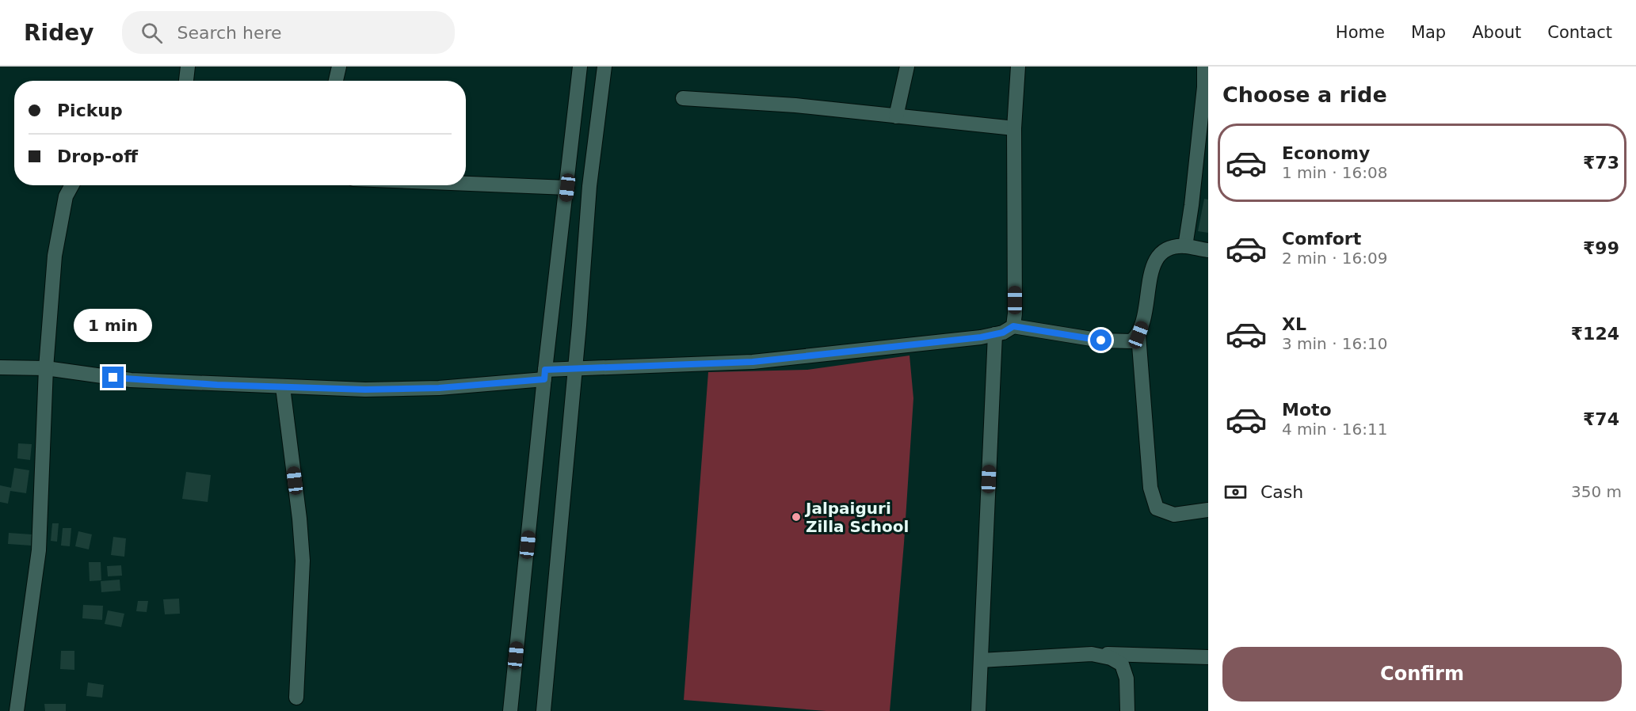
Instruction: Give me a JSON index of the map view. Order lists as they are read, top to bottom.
{
  "places": ["Jalpaiguri Zilla School"],
  "page": {
    "header": "Ridey",
    "search": "Search here",
    "nav": [
      "Home",
      "Map",
      "About",
      "Contact"
    ],
    "heading": "Choose a ride",
    "banner": ["Pickup", "Drop-off"],
    "list": [
      {
        "name": "Economy",
        "note": "1 min · 16:08",
        "value": "₹73"
      },
      {
        "name": "Comfort",
        "note": "2 min · 16:09",
        "value": "₹99"
      },
      {
        "name": "XL",
        "note": "3 min · 16:10",
        "value": "₹124"
      },
      {
        "name": "Moto",
        "note": "4 min · 16:11",
        "value": "₹74"
      }
    ],
    "bubble": "1 min",
    "pay": ["Cash", "350 m"],
    "buttons": "Confirm"
  }
}
